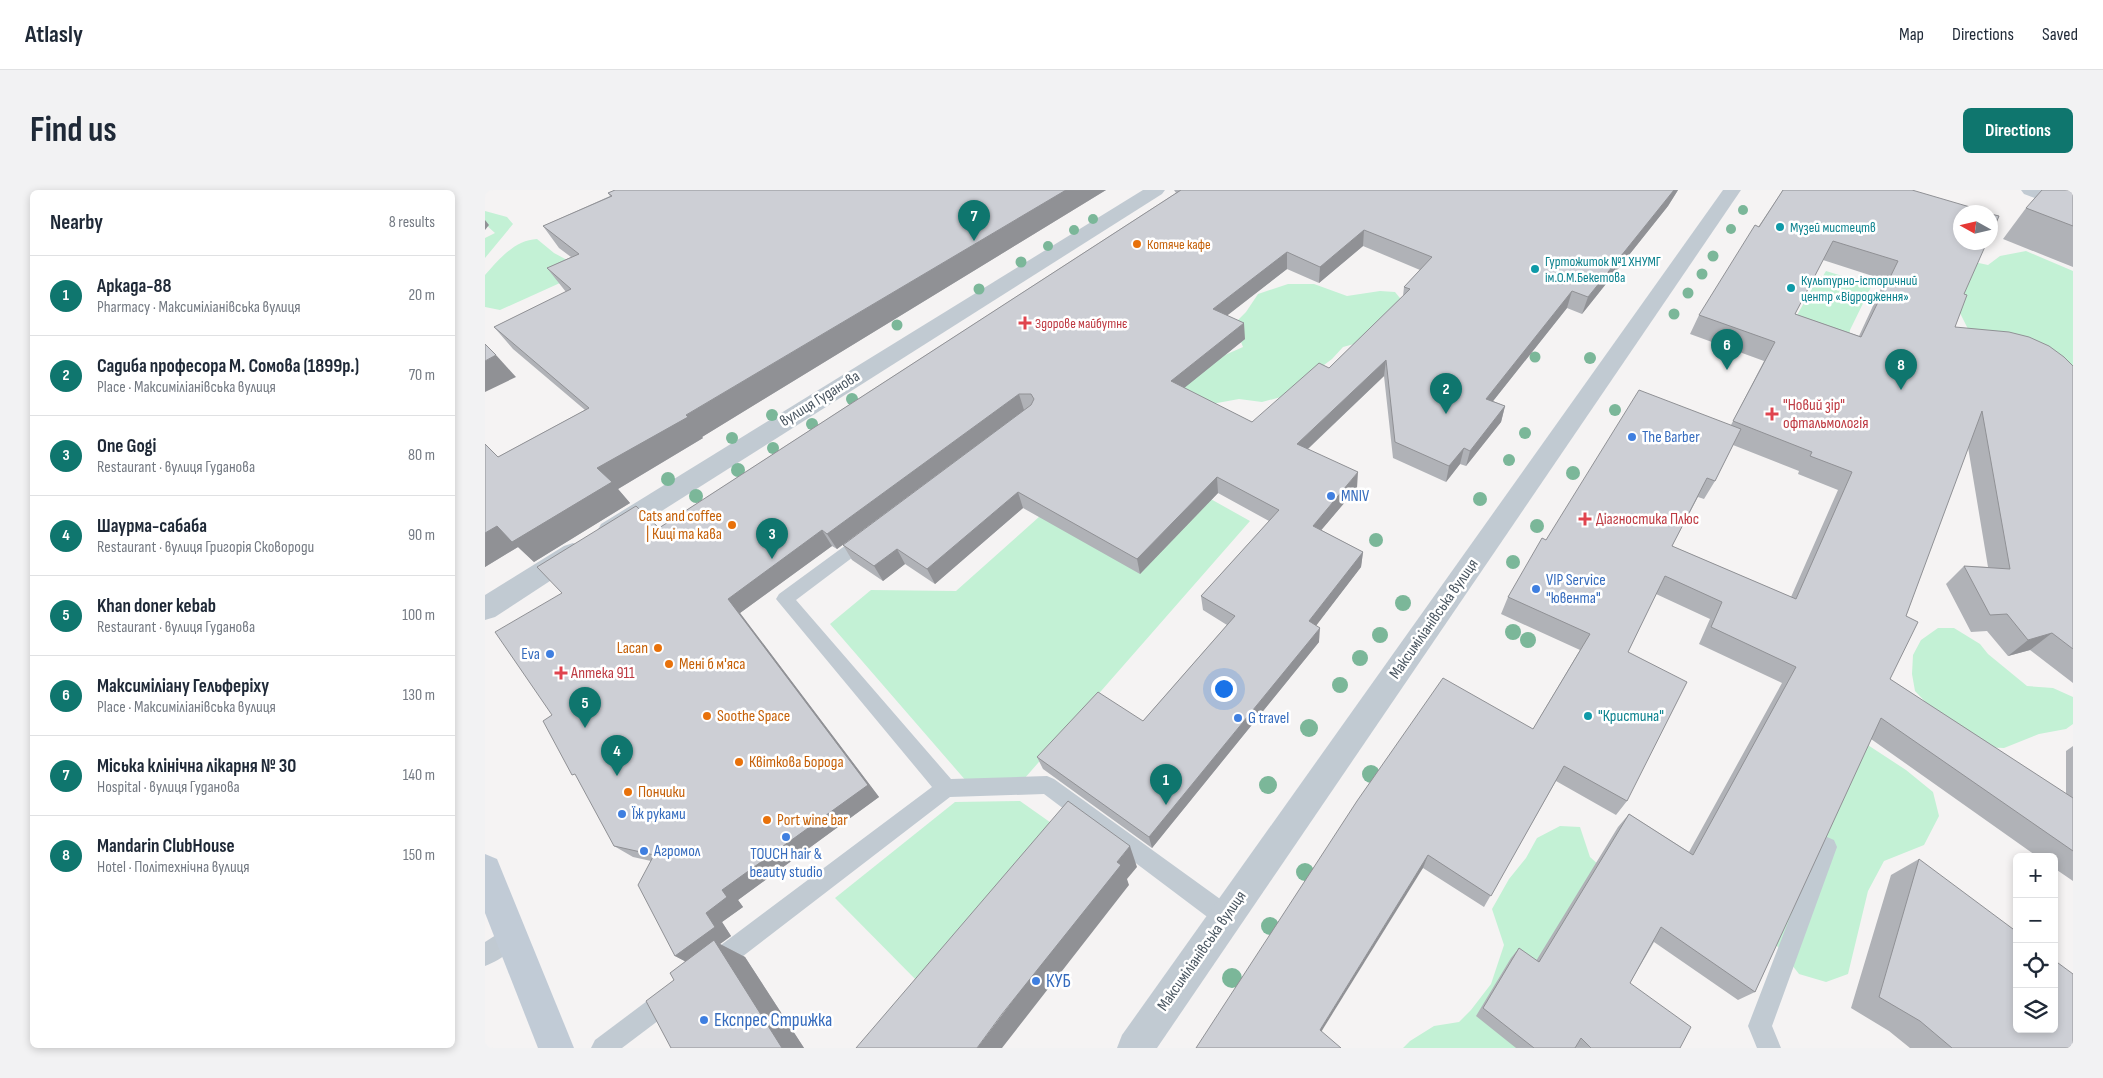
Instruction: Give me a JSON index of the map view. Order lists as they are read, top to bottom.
{
  "streets": {
    "street": ["вулиця Гуданова", "Максиміліанівська вулиця"]
  },
  "places": {
    "other": [
      "Музей мистецтв",
      "Котяче кафе",
      "Гуртожиток №1 ХНУМГ ім.О.М.Бекетова",
      "Культурно-історичний центр «Відродження»",
      "The Barber",
      "MNIV",
      "Cats and coffee | Киці та кава",
      "VIP Service \"ювента\"",
      "Lacan",
      "Eva",
      "Мені б м'яса",
      "Soothe Space",
      "\"Кристина\"",
      "G travel",
      "Квіткова Борода",
      "Пончики",
      "Їж руками",
      "Port wine bar",
      "TOUCH hair & beauty studio",
      "Агромол",
      "КУБ",
      "Експрес Стрижка"
    ],
    "health": [
      "Здорове майбутнє",
      "\"Новий зір\" офтальмологія",
      "Діагностика Плюс",
      "Аптека 911"
    ]
  },
  "north": "left",
  "page": {
    "header": "Atlasly",
    "nav": ["Map", "Directions", "Saved"],
    "buttons": "Directions",
    "title": "Find us",
    "heading": ["Nearby", "8 results"],
    "pins": [
      "7",
      "6",
      "8",
      "2",
      "3",
      "5",
      "4",
      "1"
    ],
    "list": [
      {
        "mark": "1",
        "name": "Аркада-88",
        "note": "Pharmacy · Максиміліанівська вулиця",
        "value": "20 m"
      },
      {
        "mark": "2",
        "name": "Садиба професора М. Сомова (1899р.)",
        "note": "Place · Максиміліанівська вулиця",
        "value": "70 m"
      },
      {
        "mark": "3",
        "name": "One Gogi",
        "note": "Restaurant · вулиця Гуданова",
        "value": "80 m"
      },
      {
        "mark": "4",
        "name": "Шаурма-сабаба",
        "note": "Restaurant · вулиця Григорія Сковороди",
        "value": "90 m"
      },
      {
        "mark": "5",
        "name": "Khan doner kebab",
        "note": "Restaurant · вулиця Гуданова",
        "value": "100 m"
      },
      {
        "mark": "6",
        "name": "Максиміліану Гельферіху",
        "note": "Place · Максиміліанівська вулиця",
        "value": "130 m"
      },
      {
        "mark": "7",
        "name": "Міська клінічна лікарня № 30",
        "note": "Hospital · вулиця Гуданова",
        "value": "140 m"
      },
      {
        "mark": "8",
        "name": "Mandarin ClubHouse",
        "note": "Hotel · Політехнічна вулиця",
        "value": "150 m"
      }
    ],
    "map_buttons": ["+", "−"]
  }
}
